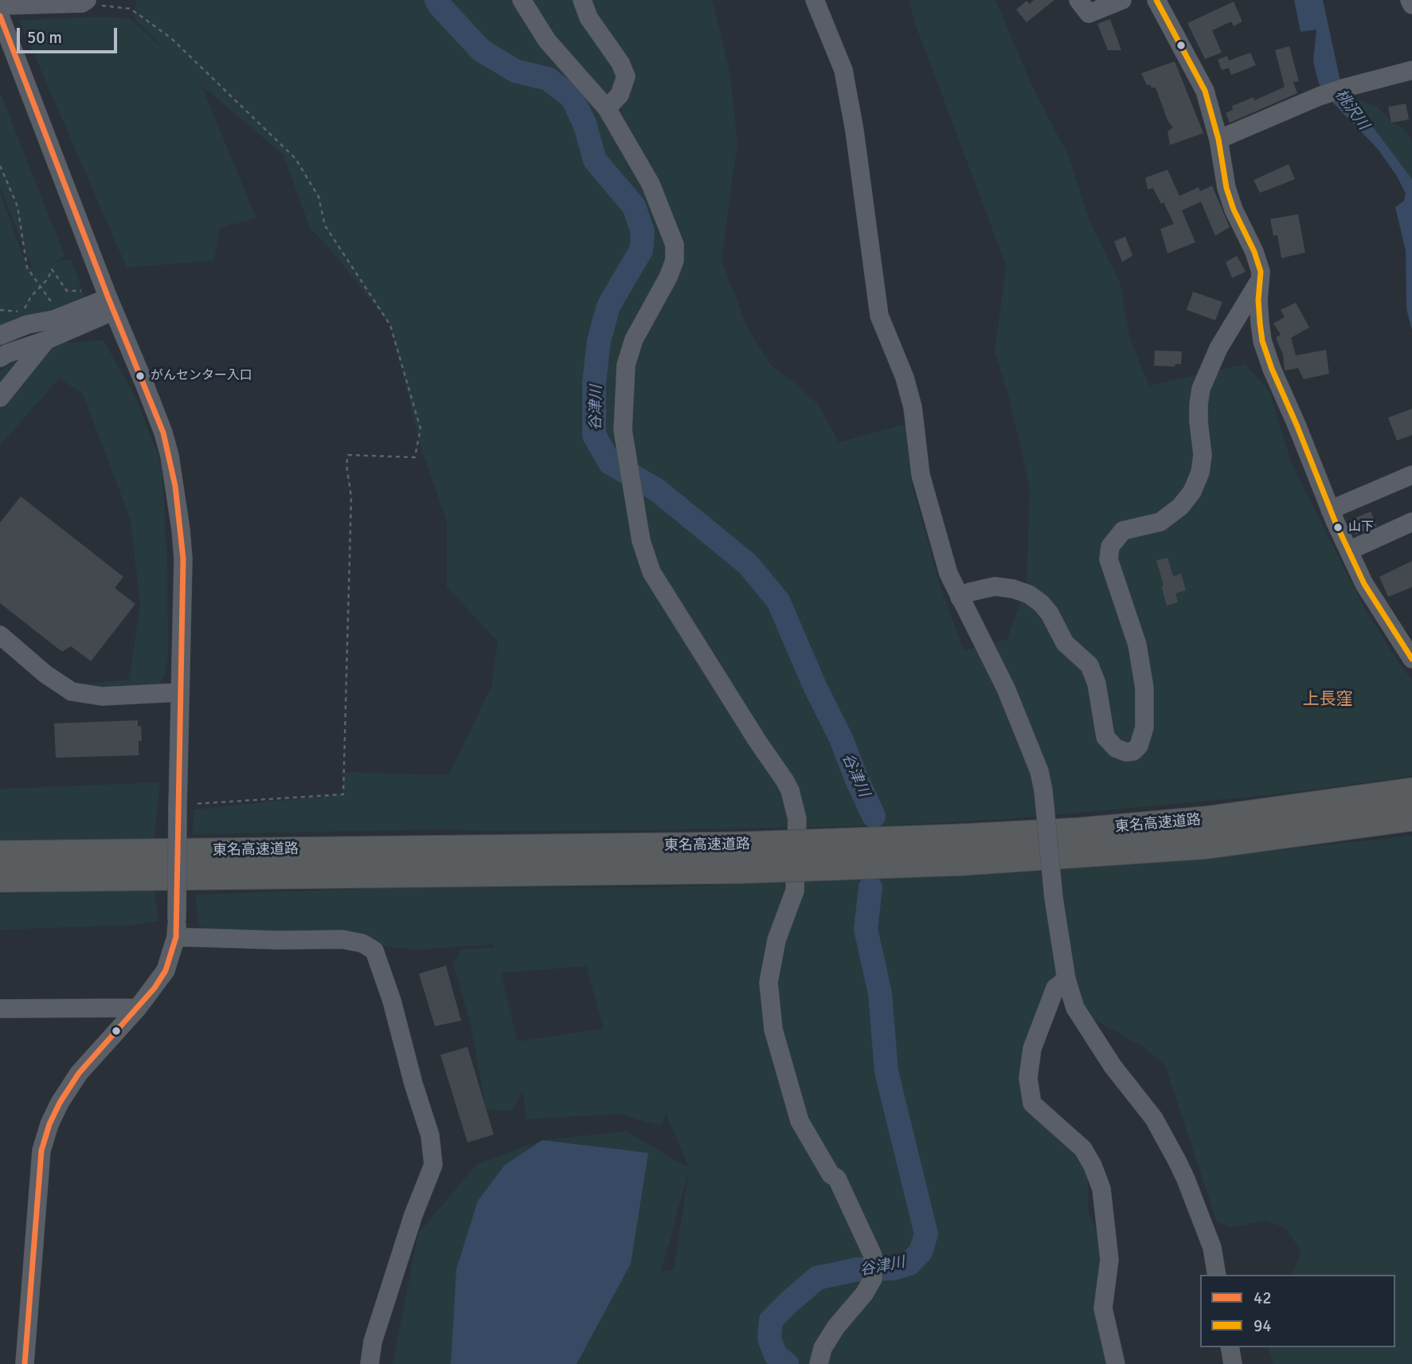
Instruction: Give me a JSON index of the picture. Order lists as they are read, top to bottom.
{
  "streets": {
    "highway": ["東名高速道路"]
  },
  "districts": ["上長窪"],
  "water": ["桃沢川", "谷津川"],
  "places": ["がんセンター入口", "山下"],
  "lines": ["transit line 94", "transit line 42"],
  "legend": ["42", "94"],
  "scale_bar": "50 m"
}
